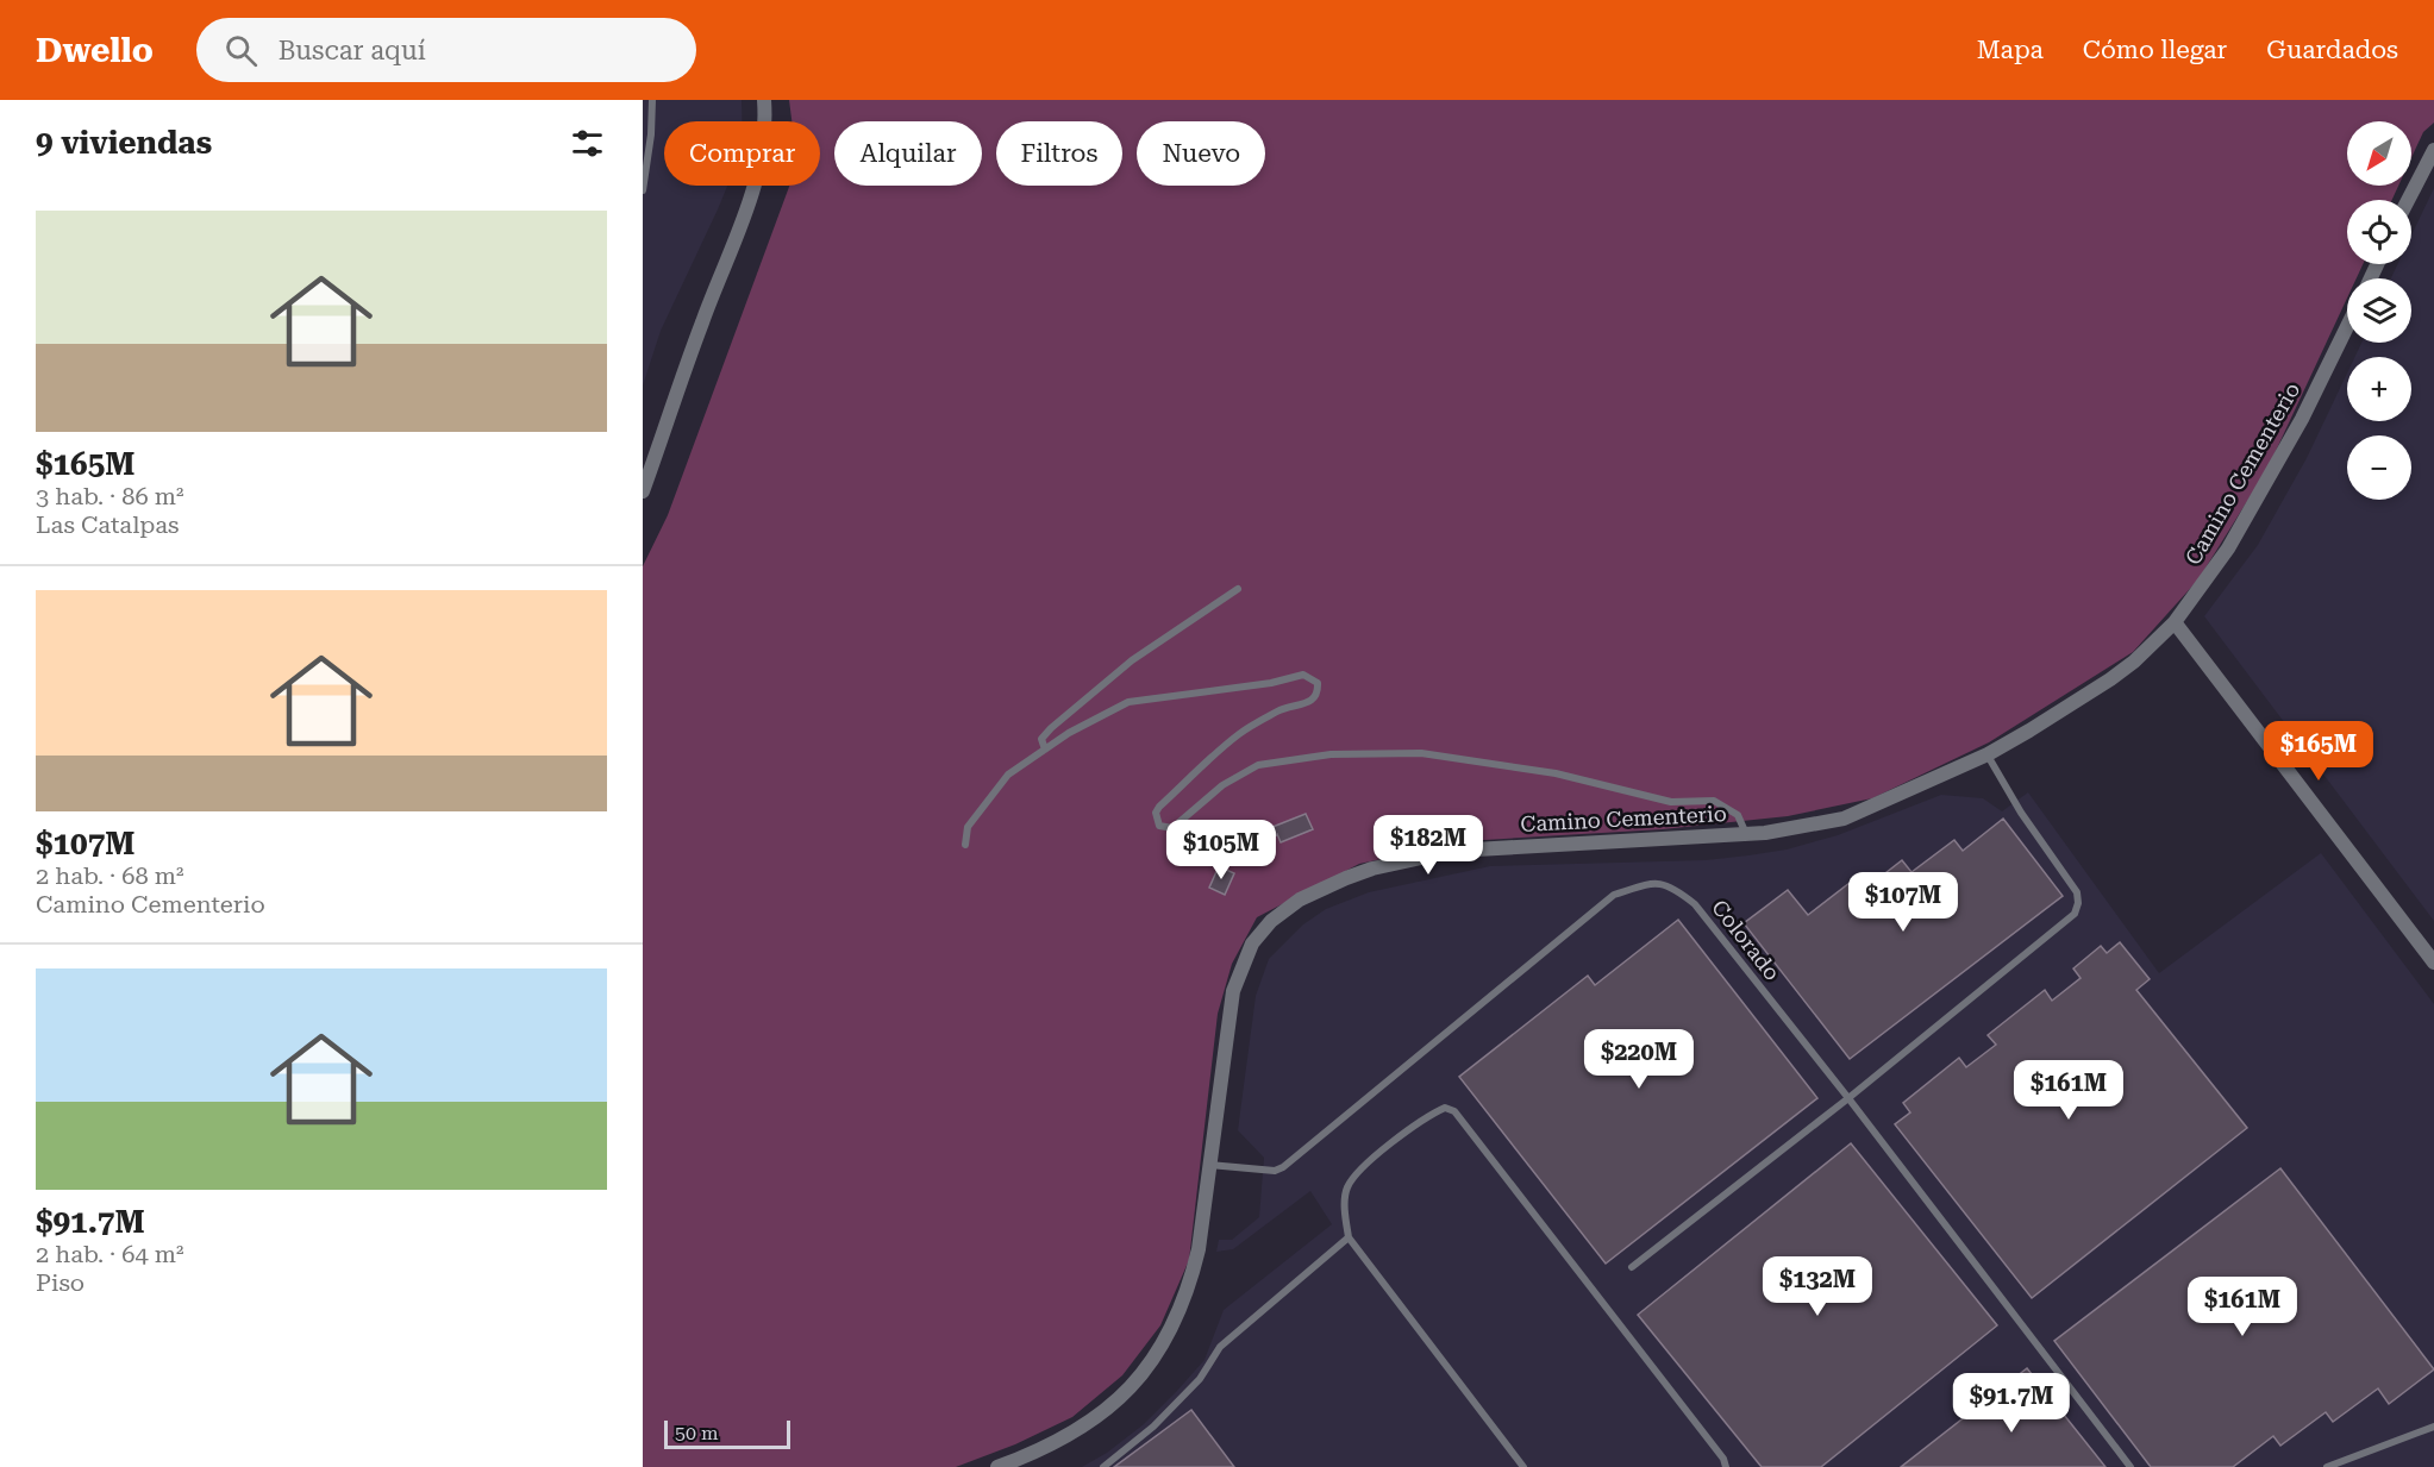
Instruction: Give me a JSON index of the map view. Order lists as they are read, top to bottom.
{
  "streets": {
    "street": ["Camino Cementerio"],
    "lane": ["Colorado"]
  },
  "crossings": [
    ["Camino Cementerio", "Colorado"]
  ],
  "scale_bar": "50 m",
  "north": "bottom left",
  "page": {
    "header": "Dwello",
    "search": "Buscar aquí",
    "nav": ["Mapa", "Cómo llegar", "Guardados"],
    "heading": "9 viviendas",
    "map_buttons": ["+", "−"],
    "chip": [
      "Comprar",
      "Alquilar",
      "Filtros",
      "Nuevo"
    ],
    "list": [
      {
        "name": "$165M",
        "note": "3 hab. · 86 m² · Las Catalpas"
      },
      {
        "name": "$107M",
        "note": "2 hab. · 68 m² · Camino Cementerio"
      },
      {
        "name": "$91.7M",
        "note": "2 hab. · 64 m² · Piso"
      }
    ],
    "price": [
      "$165M",
      "$182M",
      "$105M",
      "$107M",
      "$220M",
      "$161M",
      "$132M",
      "$161M",
      "$91.7M"
    ],
    "scale": "50 m"
  }
}
